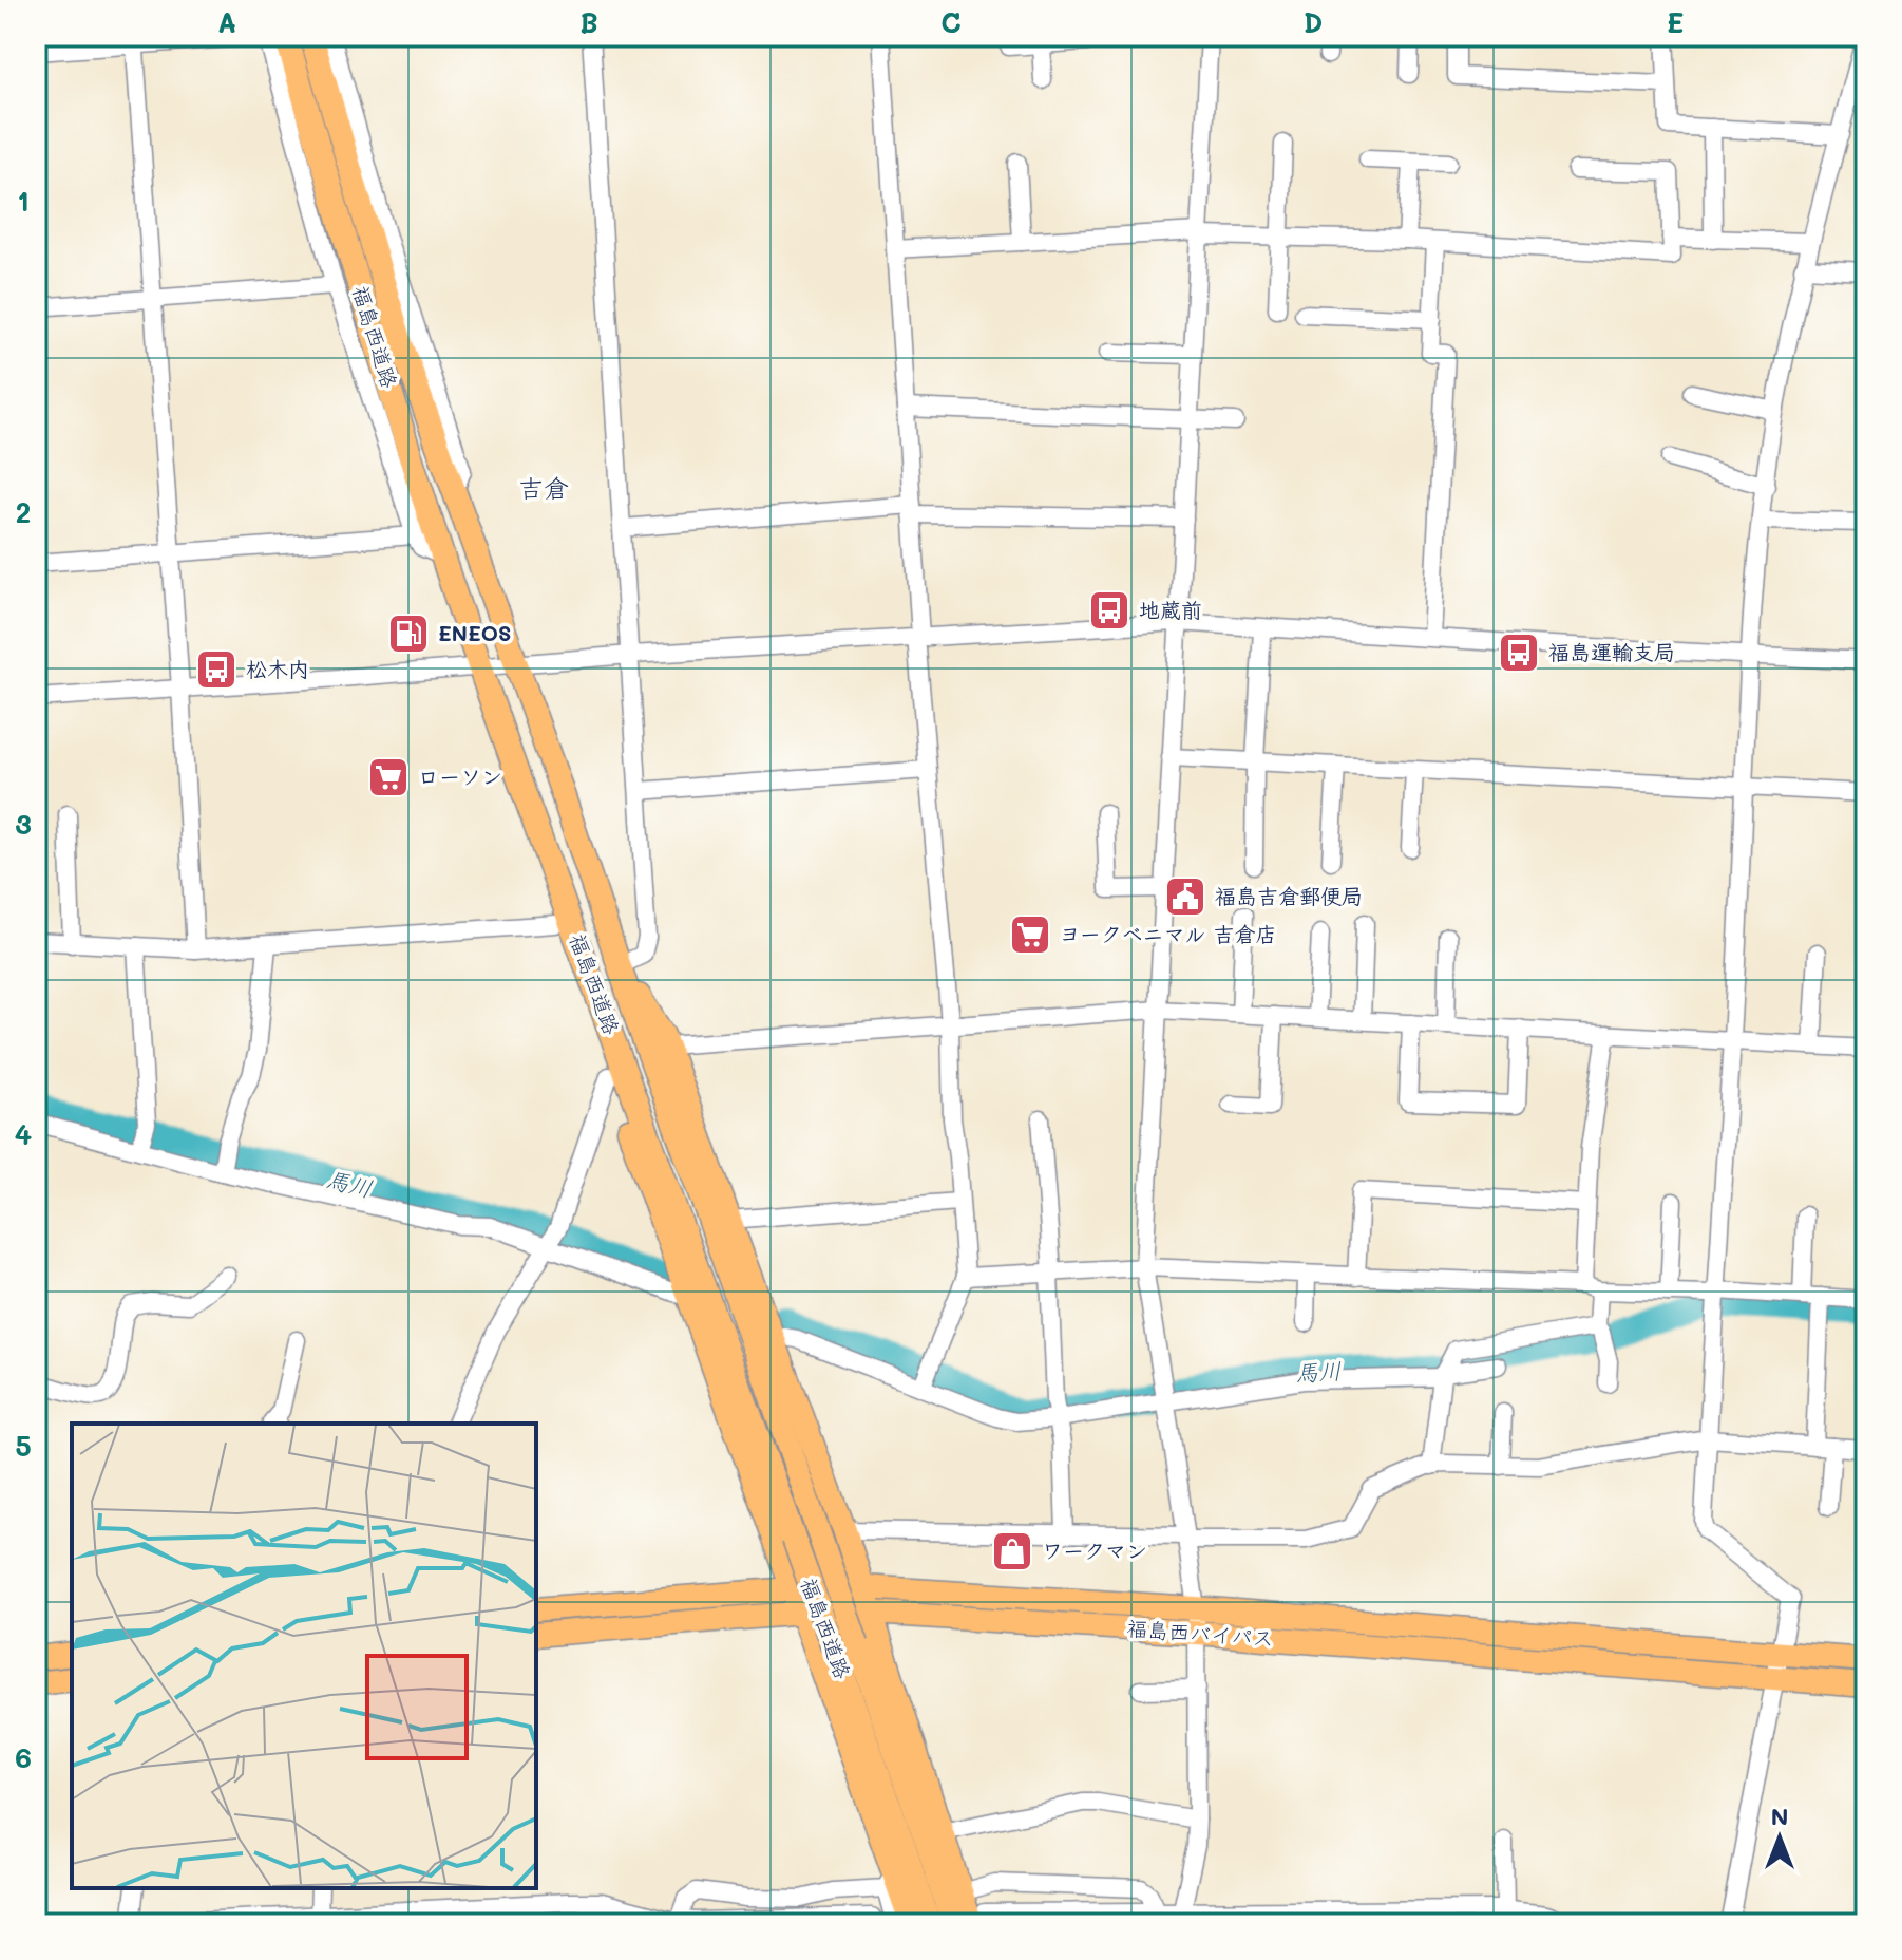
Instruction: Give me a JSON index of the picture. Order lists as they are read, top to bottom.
{
  "streets": {
    "highway": ["福島西道路", "福島西バイパス"]
  },
  "districts": ["吉倉"],
  "water": ["馬川"],
  "places": {
    "bus stop": ["地蔵前", "福島運輸支局", "松木内"],
    "fuel station": ["ENEOS"],
    "supermarket": ["ローソン", "ヨークベニマル 吉倉店"],
    "public building": ["福島吉倉郵便局"],
    "shop": ["ワークマン"]
  },
  "north": "top",
  "grid": {
    "columns": [
      "A",
      "B",
      "C",
      "D",
      "E"
    ],
    "rows": [
      "1",
      "2",
      "3",
      "4",
      "5",
      "6"
    ]
  }
}
